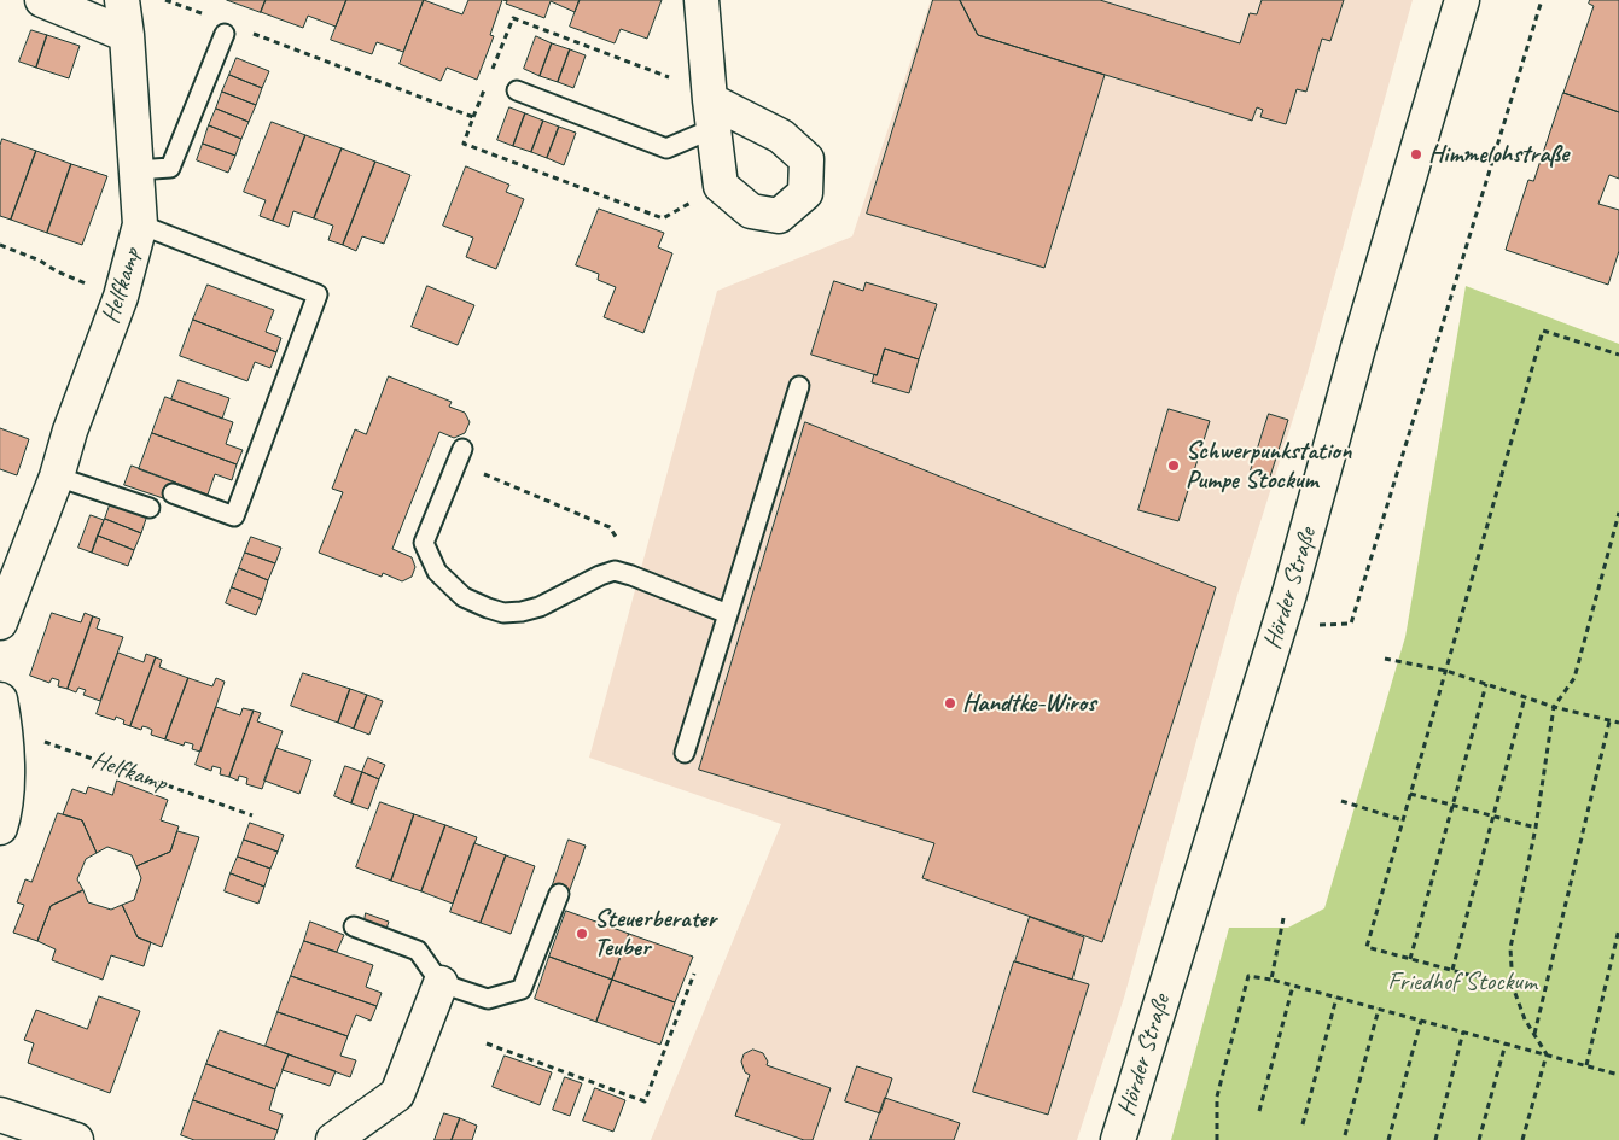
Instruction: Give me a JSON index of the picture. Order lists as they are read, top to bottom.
{
  "streets": {
    "street": ["Helfkamp", "Hörder Straße"]
  },
  "parks": ["Friedhof Stockum"],
  "places": [
    "Himmelohstraße",
    "Schwerpunkstation Pumpe Stockum",
    "Handtke-Wiros",
    "Steuerberater Teuber"
  ]
}
